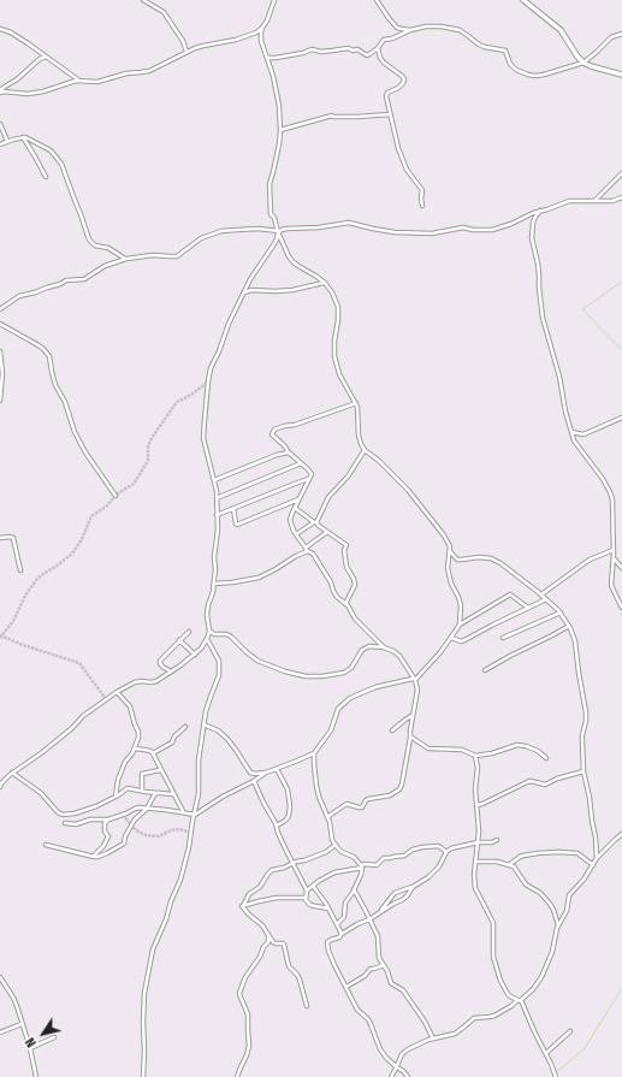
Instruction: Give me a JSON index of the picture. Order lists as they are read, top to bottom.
{
  "north": "bottom left"
}
